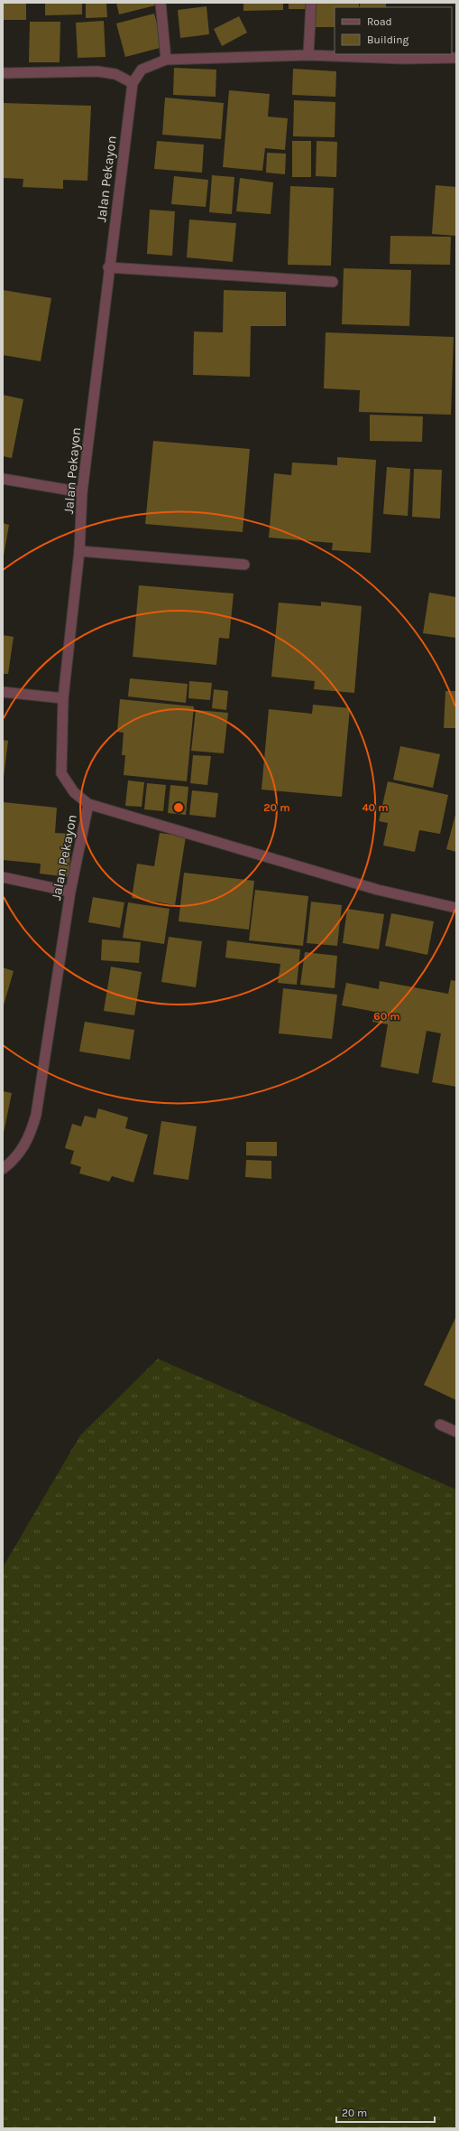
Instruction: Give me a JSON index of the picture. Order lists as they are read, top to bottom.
{
  "streets": {
    "street": ["Jalan Pekayon"]
  },
  "legend": ["Road", "Building"],
  "scale_bar": "20 m",
  "rings": ["20 m", "40 m", "60 m"]
}
